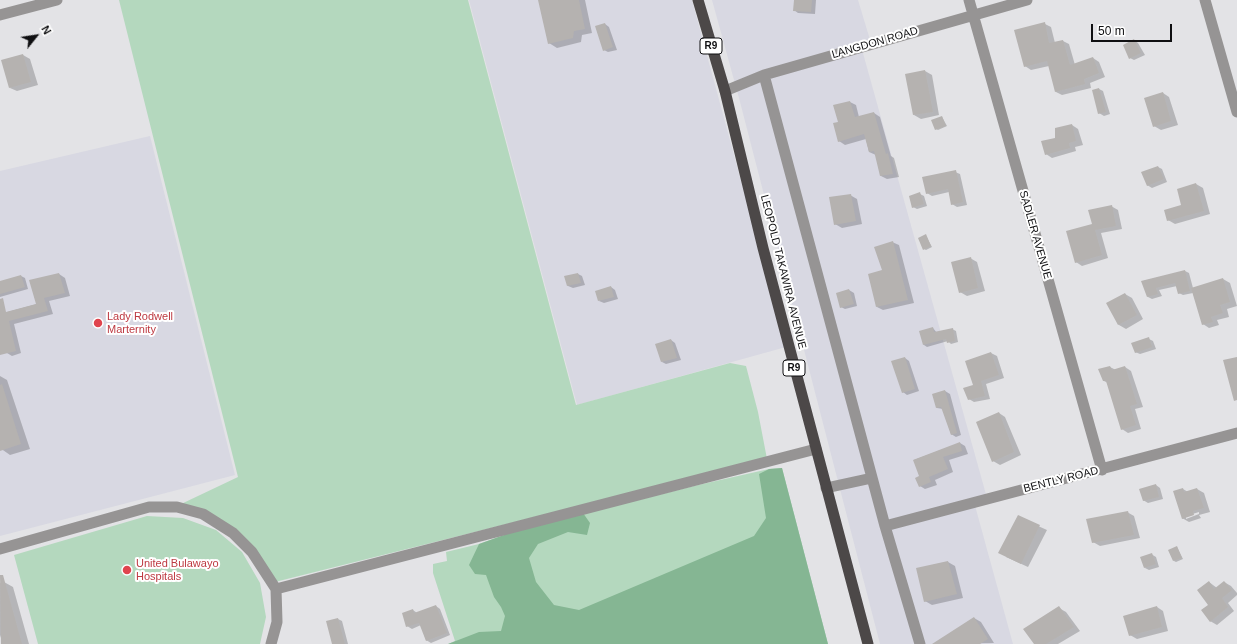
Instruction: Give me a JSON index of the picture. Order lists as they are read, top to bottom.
{
  "streets": {
    "highway": ["R9", "LEOPOLD TAKAWIRA AVENUE"],
    "street": ["LANGDON ROAD", "SADLER AVENUE", "BENTLY ROAD"]
  },
  "crossings": [
    ["LANGDON ROAD", "SADLER AVENUE"],
    ["LANGDON ROAD", "LEOPOLD TAKAWIRA AVENUE"],
    ["SADLER AVENUE", "BENTLY ROAD"]
  ],
  "places": ["Lady Rodwell Marternity", "United Bulawayo Hospitals"],
  "scale_bar": "50 m",
  "north": "top right"
}
